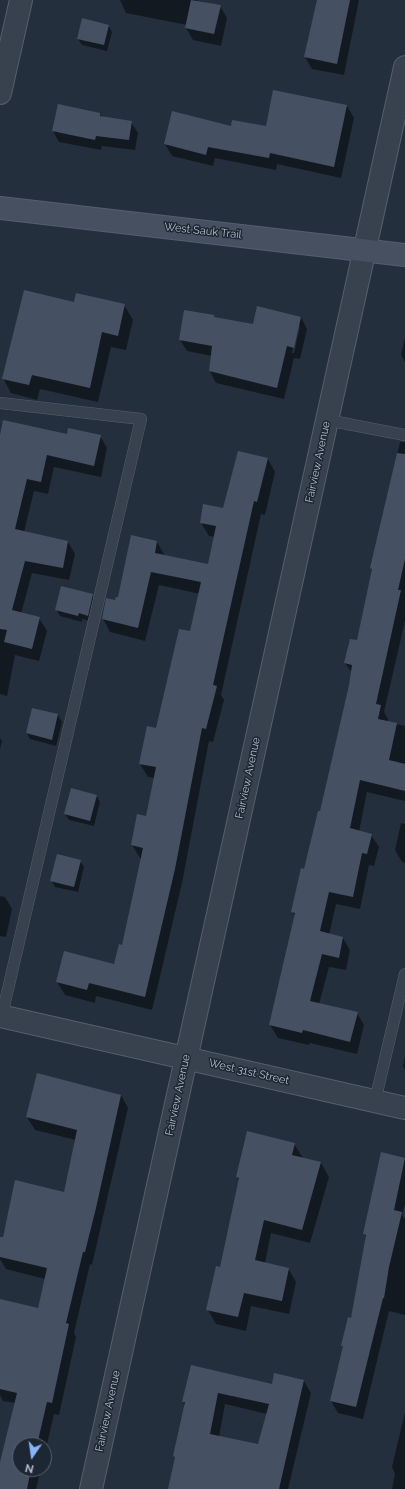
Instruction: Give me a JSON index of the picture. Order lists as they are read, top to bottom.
{
  "streets": {
    "main road": ["West Sauk Trail"],
    "street": ["Fairview Avenue", "West 31st Street"]
  },
  "crossings": [
    ["West Sauk Trail", "Fairview Avenue"],
    ["Fairview Avenue", "West 31st Street"]
  ],
  "north": "bottom"
}
